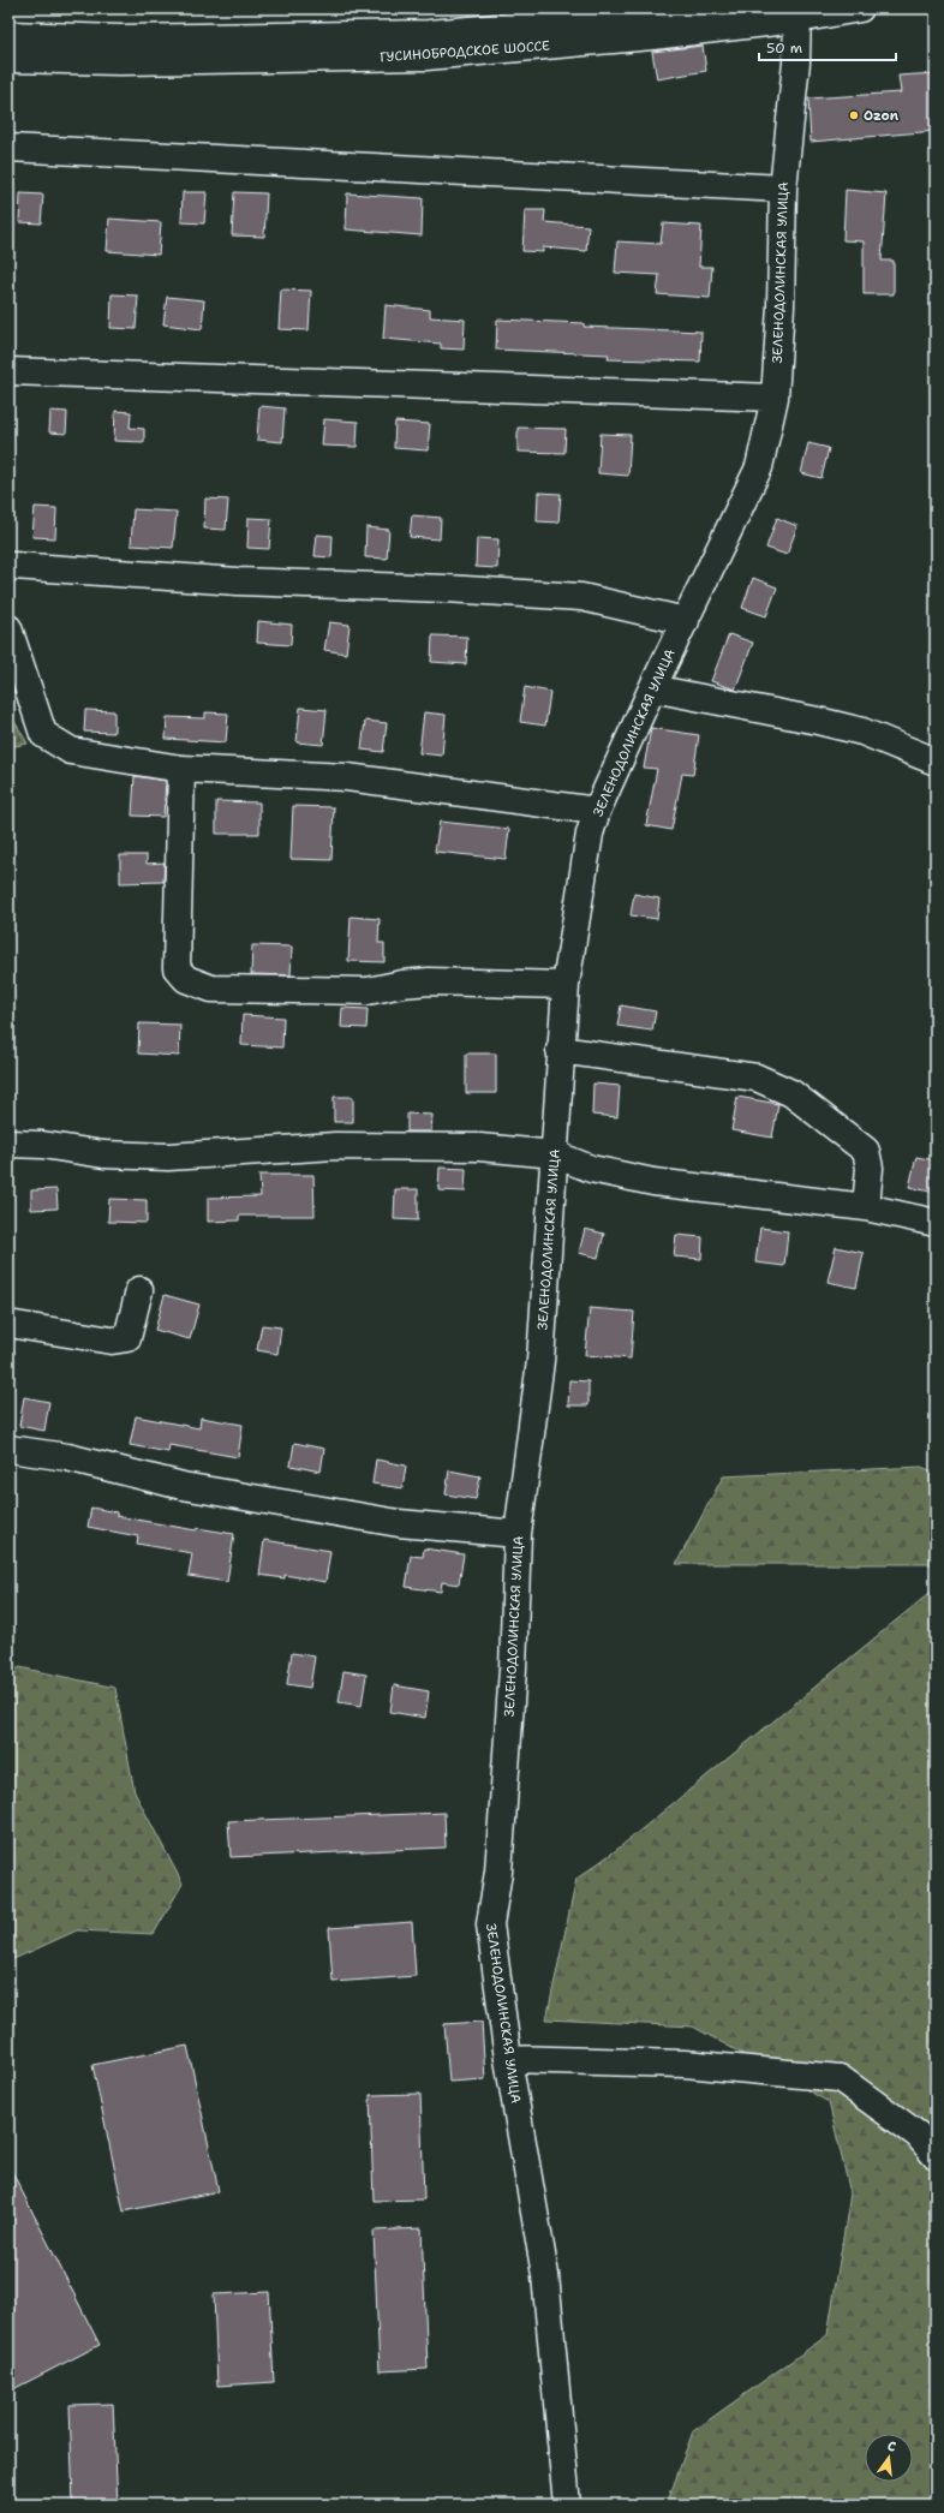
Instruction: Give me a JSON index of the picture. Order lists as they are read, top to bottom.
{
  "streets": {
    "street": ["ГУСИНОБРОДСКОЕ ШОССЕ", "ЗЕЛЕНОДОЛИНСКАЯ УЛИЦА"]
  },
  "crossings": [
    ["ГУСИНОБРОДСКОЕ ШОССЕ", "ЗЕЛЕНОДОЛИНСКАЯ УЛИЦА"]
  ],
  "places": ["Ozon"],
  "scale_bar": "50 m",
  "north": "top"
}
